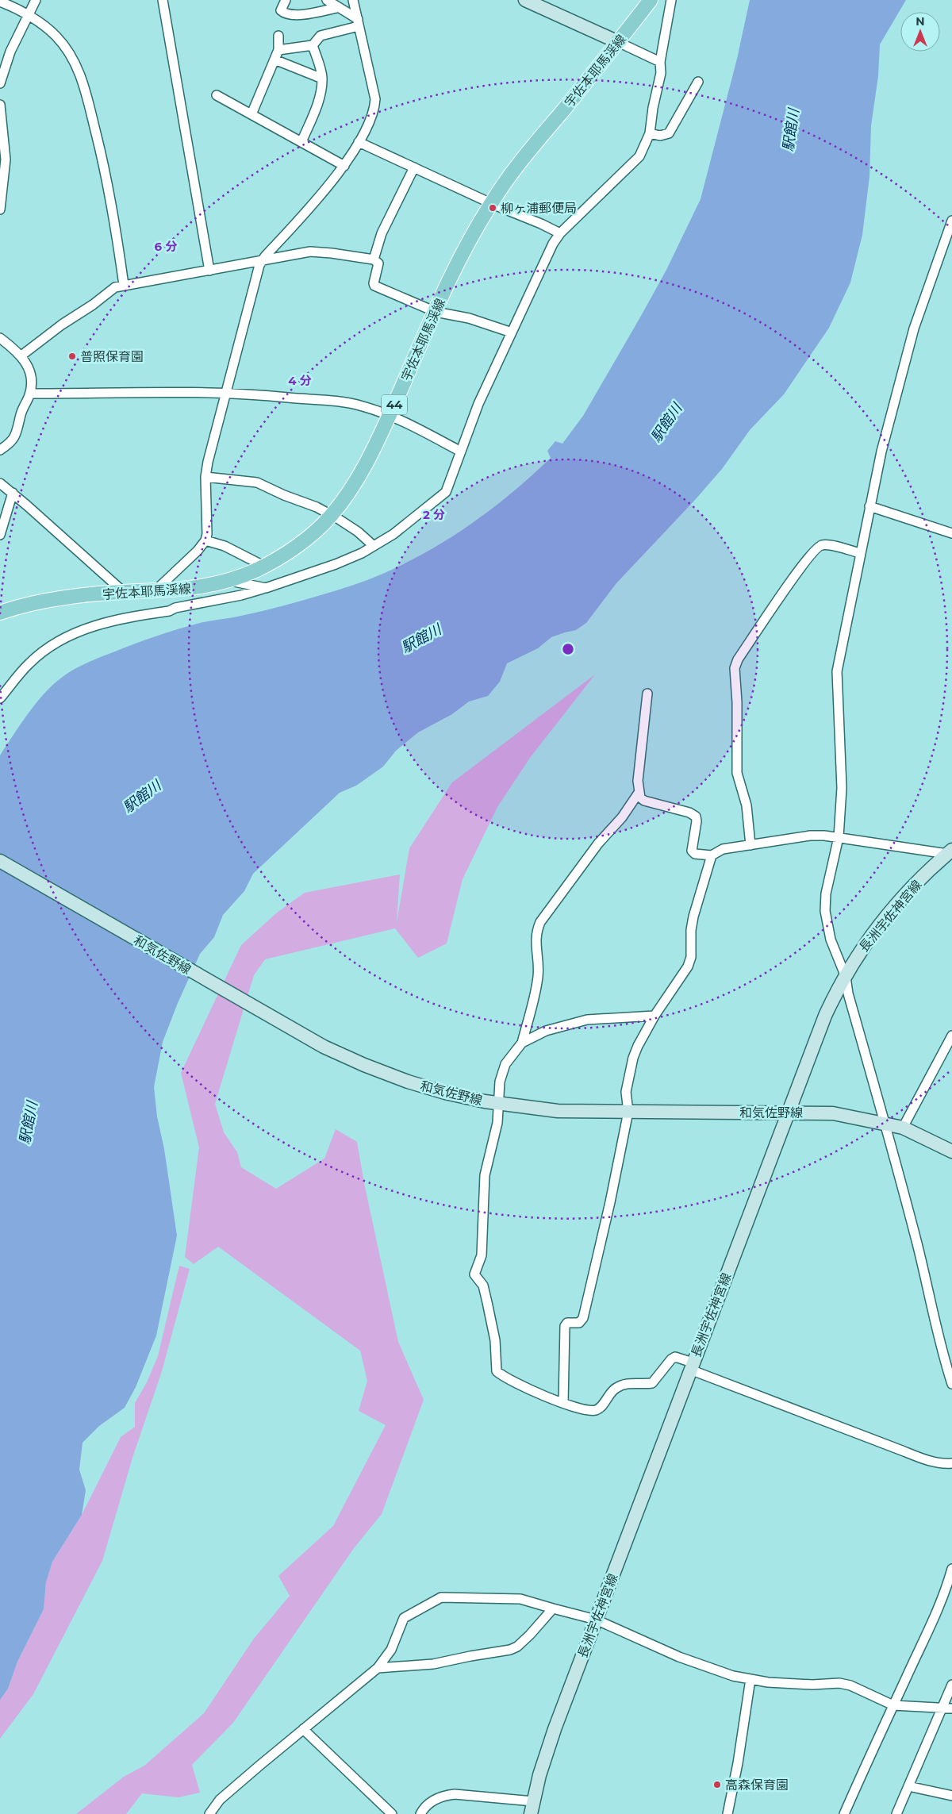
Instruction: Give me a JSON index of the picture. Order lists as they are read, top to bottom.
{
  "streets": {
    "main road": [
      "宇佐本耶馬渓線",
      "44",
      "長洲宇佐神宮線",
      "和気佐野線"
    ]
  },
  "crossings": [
    ["長洲宇佐神宮線", "和気佐野線"]
  ],
  "water": ["駅館川"],
  "places": ["柳ヶ浦郵便局", "普照保育園", "高森保育園"],
  "north": "top",
  "rings": ["6 分", "4 分", "2 分"]
}
